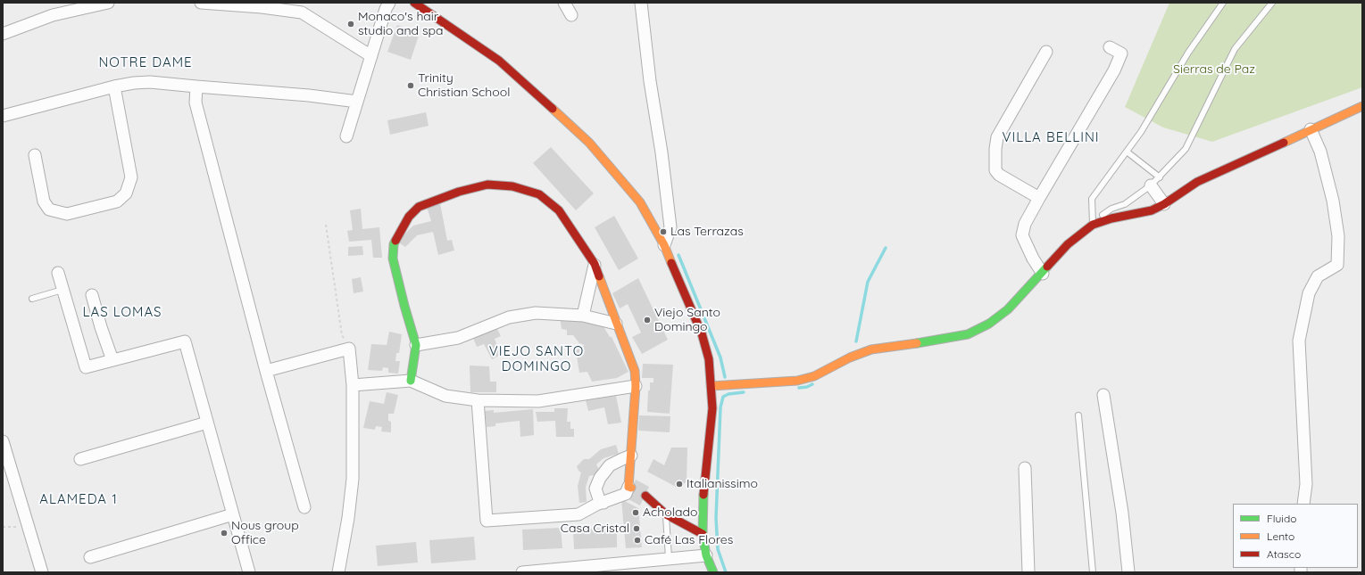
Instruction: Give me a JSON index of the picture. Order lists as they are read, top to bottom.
{
  "districts": [
    "NOTRE DAME",
    "VILLA BELLINI",
    "LAS LOMAS",
    "VIEJO SANTO DOMINGO",
    "ALAMEDA 1"
  ],
  "parks": ["Sierras de Paz"],
  "places": [
    "Monaco's hair studio and spa",
    "Trinity Christian School",
    "Las Terrazas",
    "Viejo Santo Domingo",
    "Italianissimo",
    "Acholado",
    "Casa Cristal",
    "Nous group Office",
    "Café Las Flores"
  ],
  "legend": ["Fluido", "Lento", "Atasco"]
}
